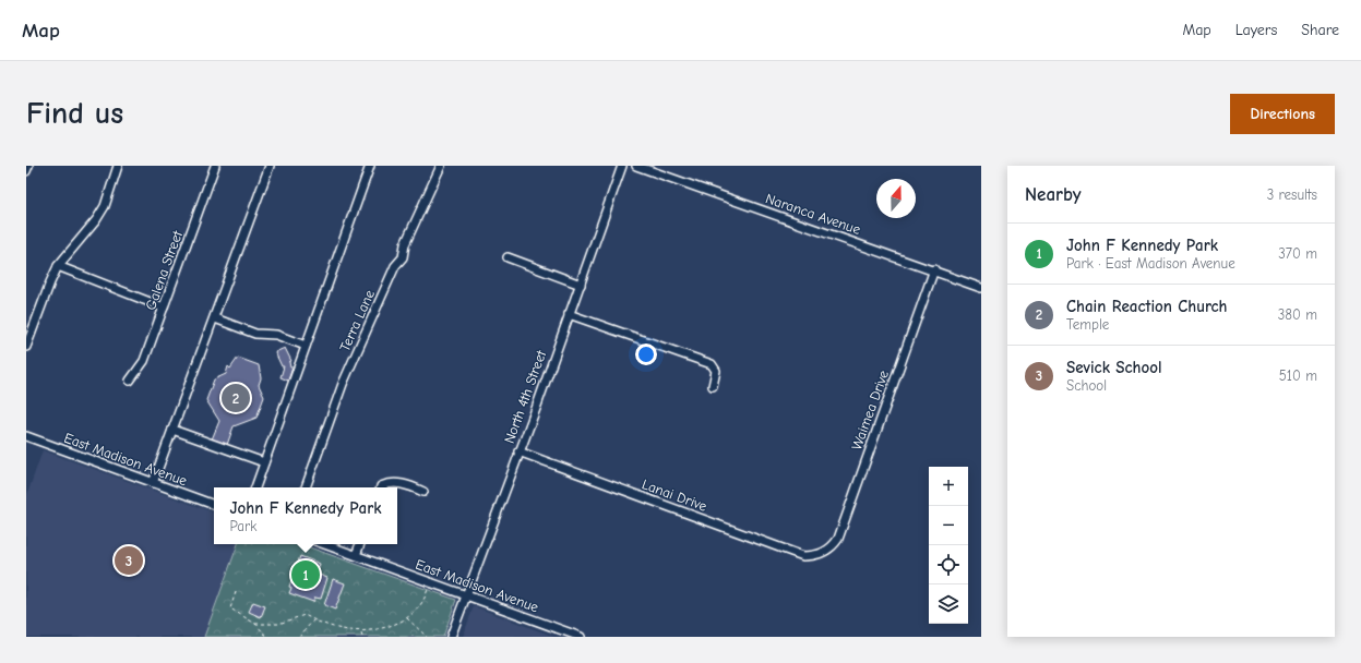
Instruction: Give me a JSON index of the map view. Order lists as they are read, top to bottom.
{
  "streets": {
    "street": [
      "Naranca Avenue",
      "Galena Street",
      "Terra Lane",
      "North 4th Street",
      "Waimea Drive",
      "East Madison Avenue",
      "Lanai Drive"
    ]
  },
  "crossings": [
    ["Naranca Avenue", "Waimea Drive"],
    ["North 4th Street", "East Madison Avenue"],
    ["North 4th Street", "Lanai Drive"],
    ["Waimea Drive", "Lanai Drive"]
  ],
  "north": "top",
  "page": {
    "header": "Map",
    "nav": ["Map", "Layers", "Share"],
    "buttons": "Directions",
    "title": "Find us",
    "heading": ["Nearby", "3 results"],
    "list": [
      {
        "mark": "1",
        "name": "John F Kennedy Park",
        "note": "Park · East Madison Avenue",
        "value": "370 m"
      },
      {
        "mark": "2",
        "name": "Chain Reaction Church",
        "note": "Temple",
        "value": "380 m"
      },
      {
        "mark": "3",
        "name": "Sevick School",
        "note": "School",
        "value": "510 m"
      }
    ],
    "pins": ["2", "3", "1"],
    "map_buttons": ["+", "−"],
    "popup": ["John F Kennedy Park", "Park"]
  }
}
